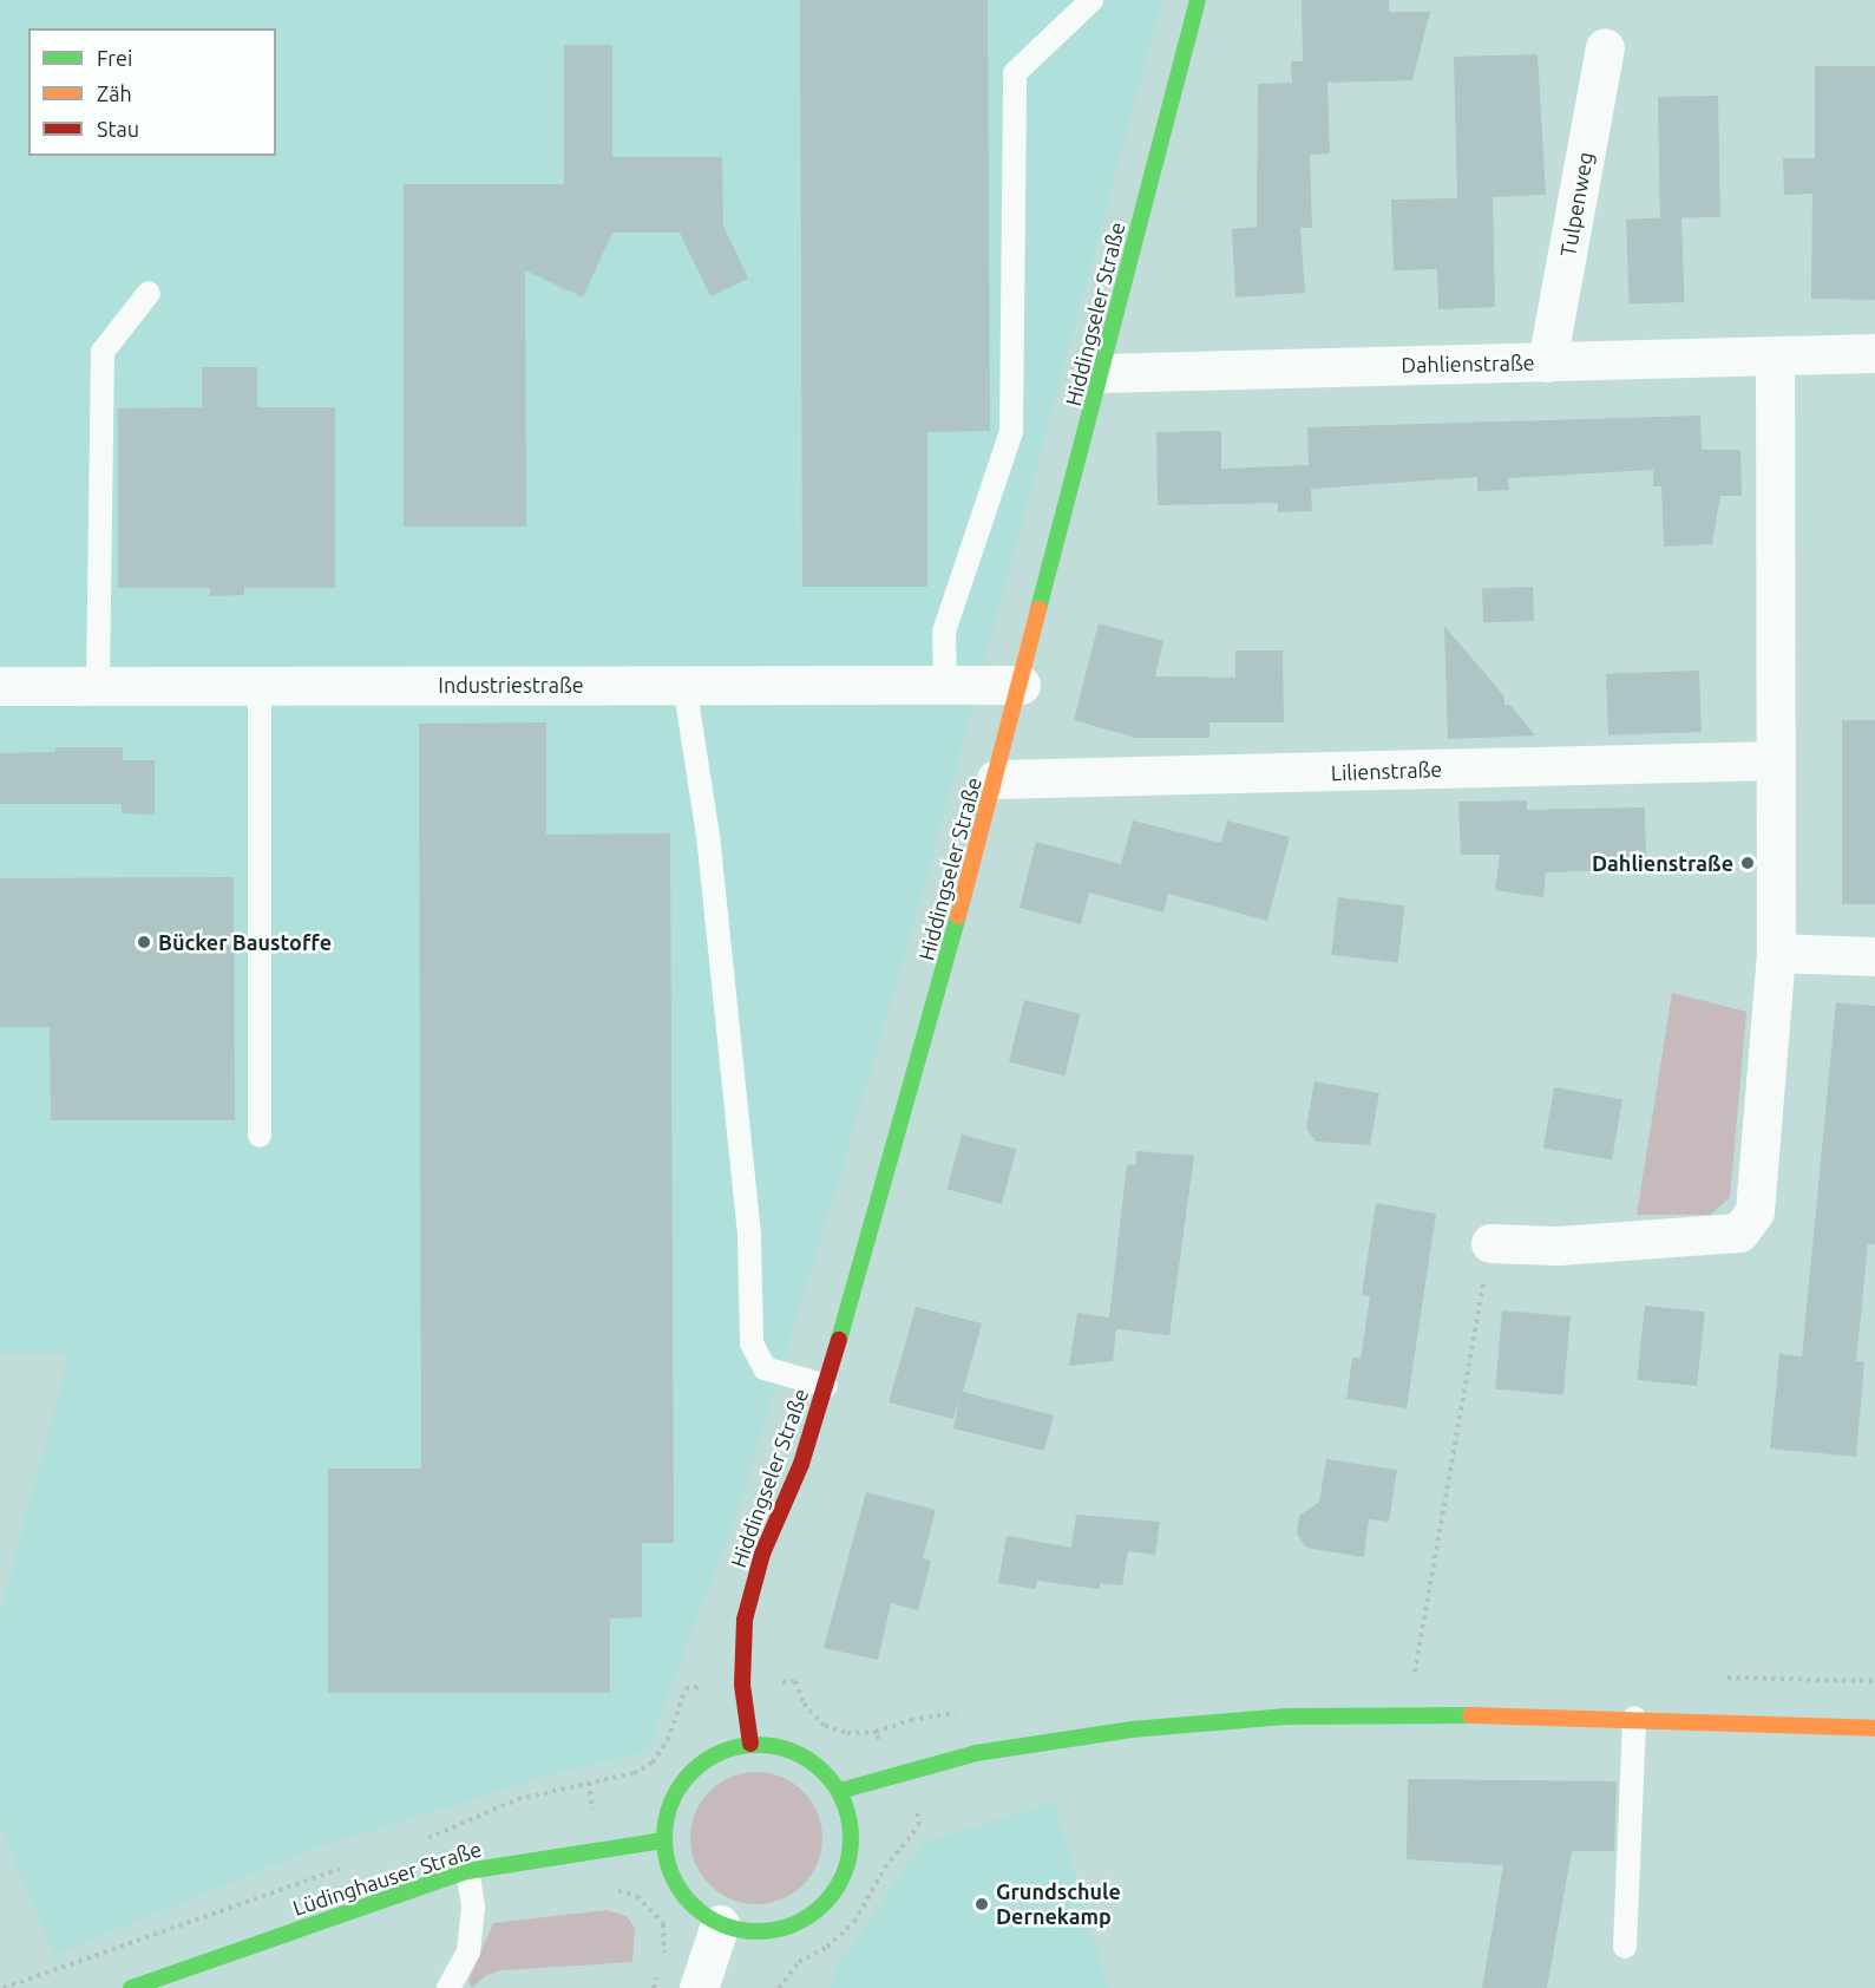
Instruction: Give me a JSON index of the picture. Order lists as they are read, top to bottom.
{
  "streets": {
    "street": [
      "Tulpenweg",
      "Hiddingseler Straße",
      "Dahlienstraße",
      "Industriestraße",
      "Lilienstraße",
      "Lüdinghauser Straße"
    ]
  },
  "crossings": [
    ["Tulpenweg", "Dahlienstraße"],
    ["Hiddingseler Straße", "Dahlienstraße"],
    ["Hiddingseler Straße", "Industriestraße"],
    ["Hiddingseler Straße", "Lilienstraße"],
    ["Hiddingseler Straße", "Lüdinghauser Straße"]
  ],
  "places": ["Dahlienstraße", "Bücker Baustoffe", "Grundschule Dernekamp"],
  "legend": ["Frei", "Zäh", "Stau"]
}
